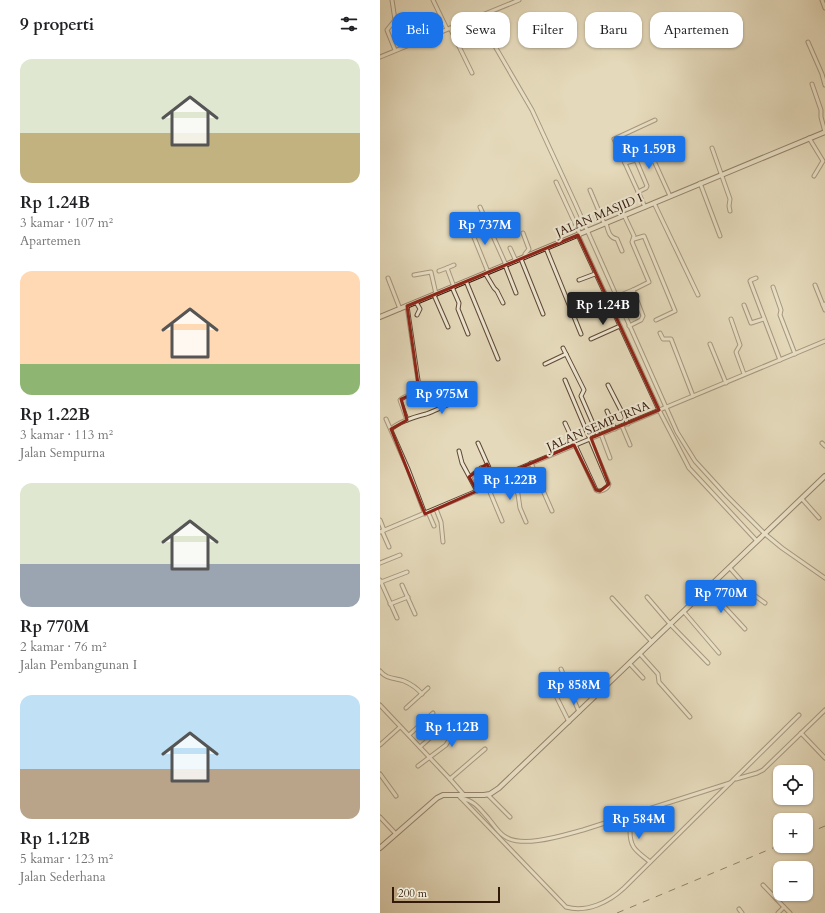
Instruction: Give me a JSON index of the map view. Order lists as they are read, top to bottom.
{
  "streets": {
    "main road": ["JALAN MASJID I"],
    "street": ["JALAN SEMPURNA"]
  },
  "scale_bar": "200 m",
  "page": {
    "heading": "9 properti",
    "chip": [
      "Beli",
      "Sewa",
      "Filter",
      "Baru",
      "Apartemen"
    ],
    "list": [
      {
        "name": "Rp 1.24B",
        "note": "3 kamar · 107 m² · Apartemen"
      },
      {
        "name": "Rp 1.22B",
        "note": "3 kamar · 113 m² · Jalan Sempurna"
      },
      {
        "name": "Rp 770M",
        "note": "2 kamar · 76 m² · Jalan Pembangunan I"
      },
      {
        "name": "Rp 1.12B",
        "note": "5 kamar · 123 m² · Jalan Sederhana"
      }
    ],
    "price": [
      "Rp 1.59B",
      "Rp 737M",
      "Rp 1.24B",
      "Rp 975M",
      "Rp 1.22B",
      "Rp 770M",
      "Rp 858M",
      "Rp 1.12B",
      "Rp 584M"
    ],
    "map_buttons": ["+", "−"],
    "scale": "200 m"
  }
}
